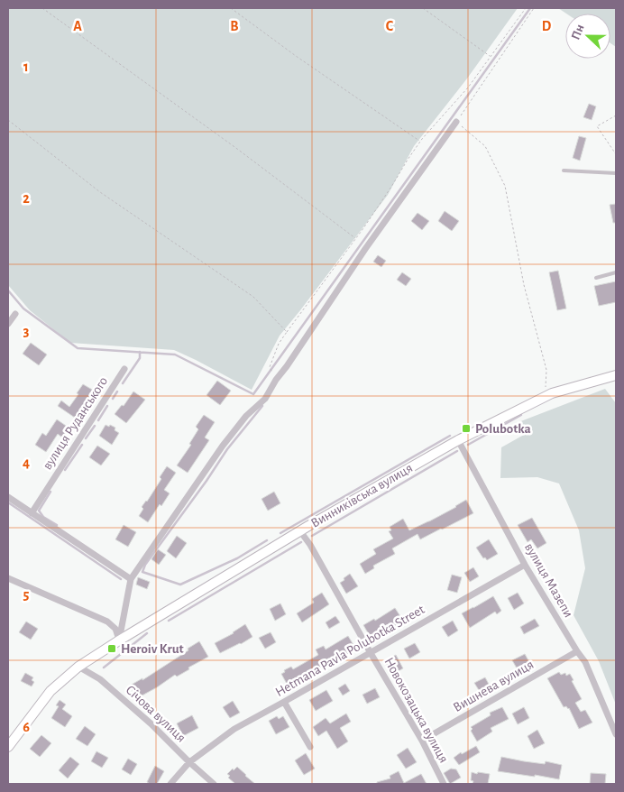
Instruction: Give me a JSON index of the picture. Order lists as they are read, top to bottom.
{
  "streets": {
    "main road": ["Винниківська вулиця"],
    "street": [
      "вулиця Руданського",
      "вулиця Мазепи",
      "Hetmana Pavla Polubotka Street",
      "Вишнева вулиця",
      "Новокозацька вулиця",
      "Січова вулиця"
    ]
  },
  "crossings": [
    ["Винниківська вулиця", "вулиця Мазепи"],
    ["Винниківська вулиця", "Новокозацька вулиця"],
    ["Винниківська вулиця", "Січова вулиця"],
    ["вулиця Мазепи", "Hetmana Pavla Polubotka Street"],
    ["вулиця Мазепи", "Вишнева вулиця"],
    ["Hetmana Pavla Polubotka Street", "Новокозацька вулиця"],
    ["Hetmana Pavla Polubotka Street", "Січова вулиця"],
    ["Вишнева вулиця", "Новокозацька вулиця"]
  ],
  "places": {
    "transit": ["Polubotka", "Heroiv Krut"]
  },
  "north": "left",
  "grid": {
    "columns": [
      "A",
      "B",
      "C",
      "D"
    ],
    "rows": [
      "1",
      "2",
      "3",
      "4",
      "5",
      "6"
    ]
  }
}
